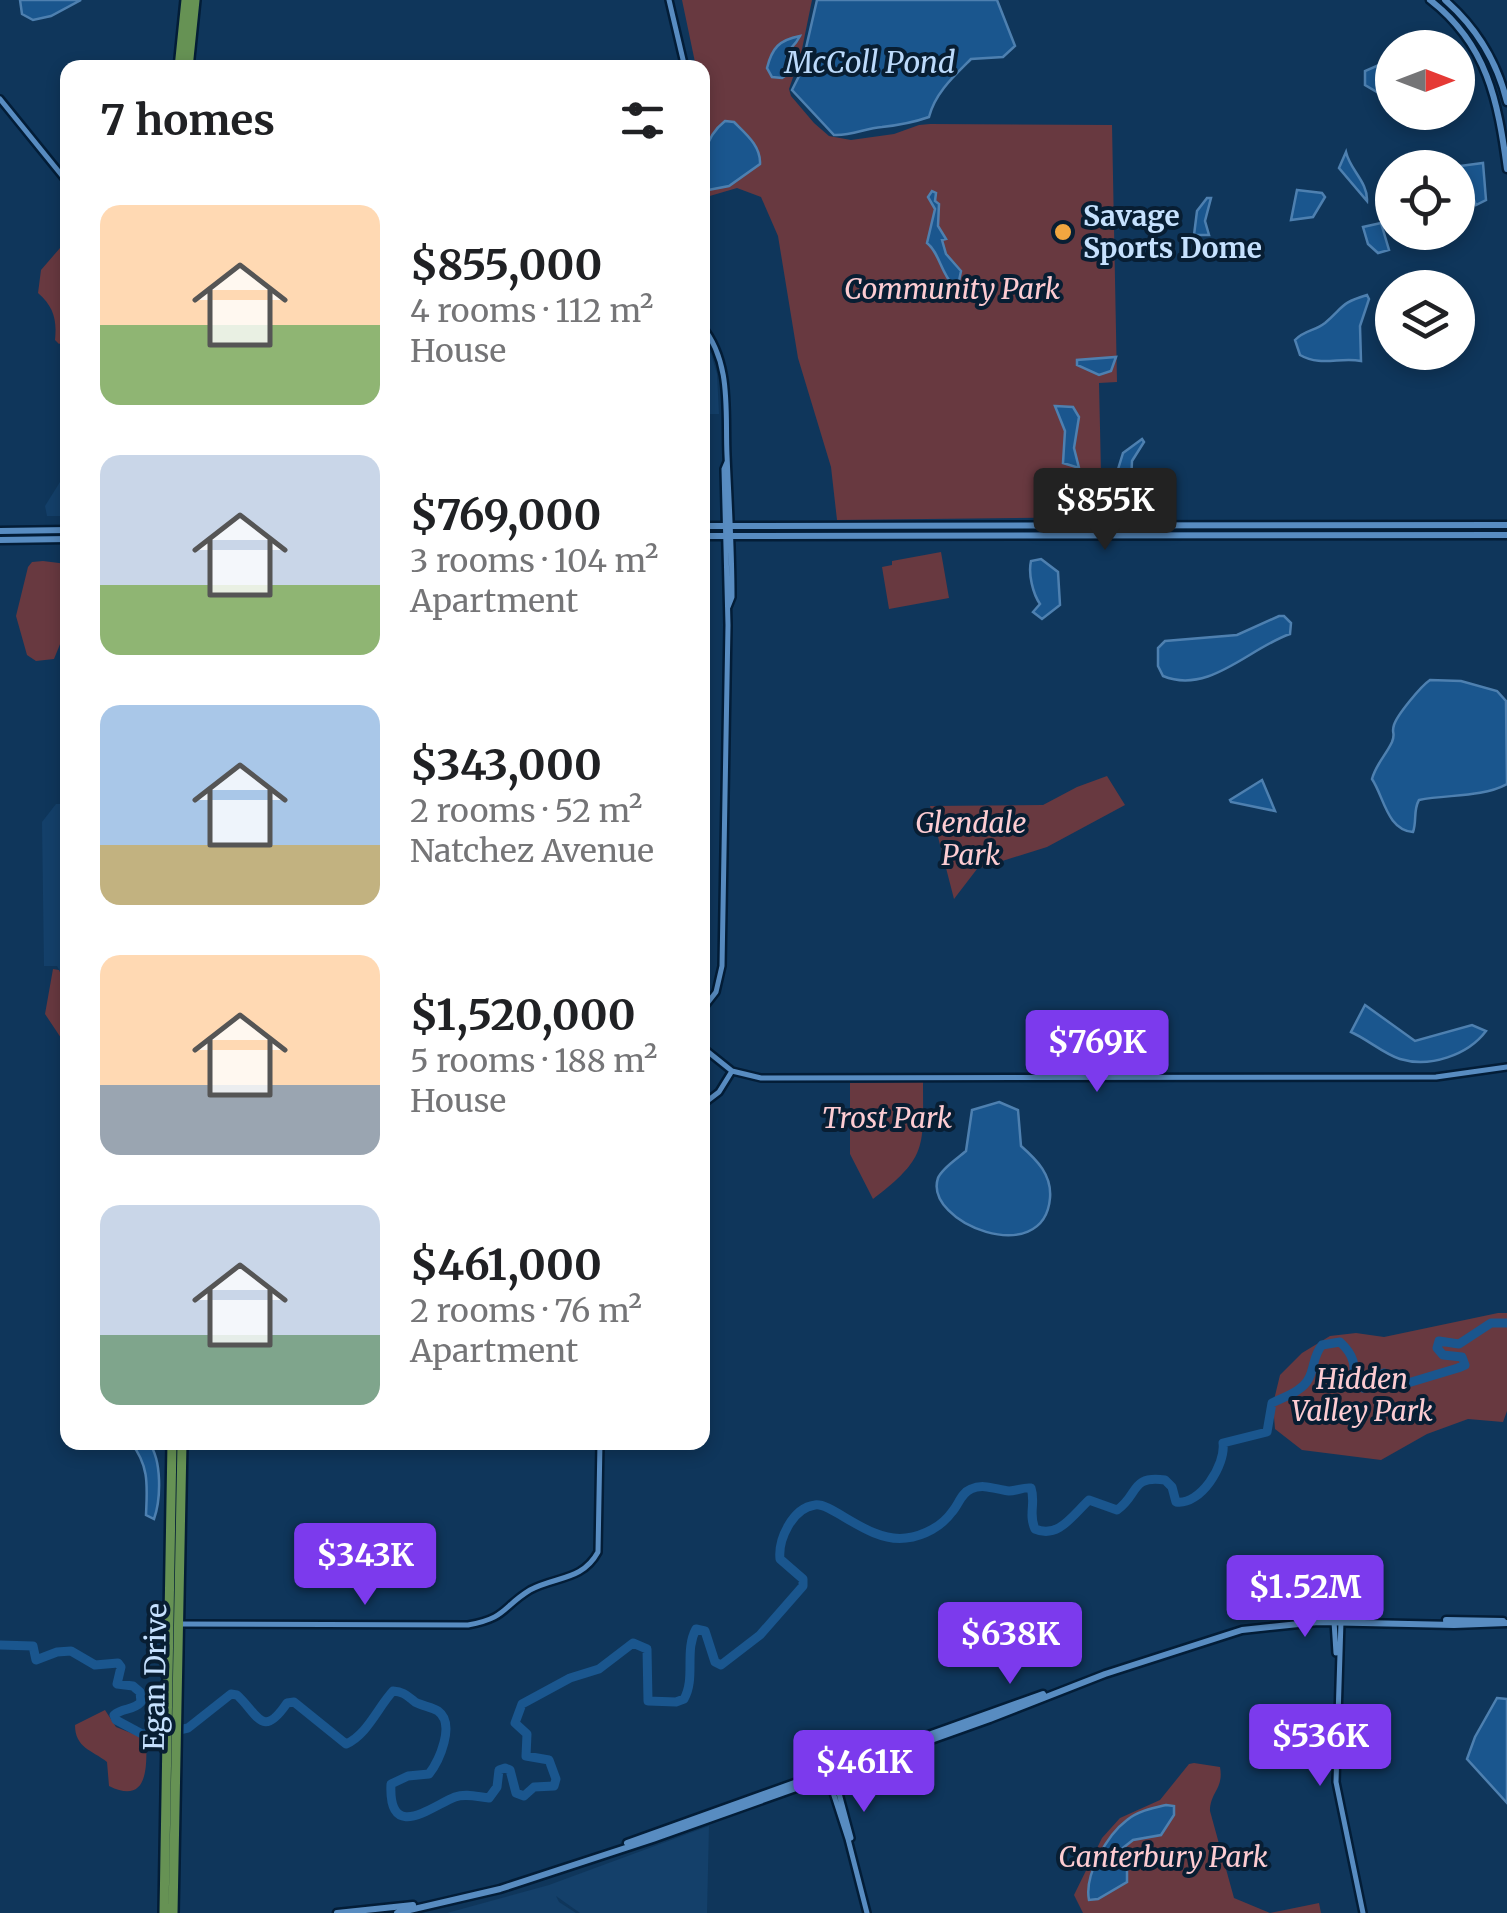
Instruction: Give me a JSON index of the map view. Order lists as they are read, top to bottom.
{
  "streets": {
    "highway": ["Egan Drive"]
  },
  "water": ["McColl Pond"],
  "parks": [
    "Community Park",
    "Glendale Park",
    "Trost Park",
    "Hidden Valley Park",
    "Canterbury Park"
  ],
  "places": ["Savage Sports Dome"],
  "north": "right",
  "page": {
    "heading": "7 homes",
    "list": [
      {
        "name": "$855,000",
        "note": "4 rooms · 112 m² · House"
      },
      {
        "name": "$769,000",
        "note": "3 rooms · 104 m² · Apartment"
      },
      {
        "name": "$343,000",
        "note": "2 rooms · 52 m² · Natchez Avenue"
      },
      {
        "name": "$1,520,000",
        "note": "5 rooms · 188 m² · House"
      },
      {
        "name": "$461,000",
        "note": "2 rooms · 76 m² · Apartment"
      }
    ],
    "price": [
      "$855K",
      "$769K",
      "$343K",
      "$1.52M",
      "$638K",
      "$536K",
      "$461K"
    ]
  }
}
